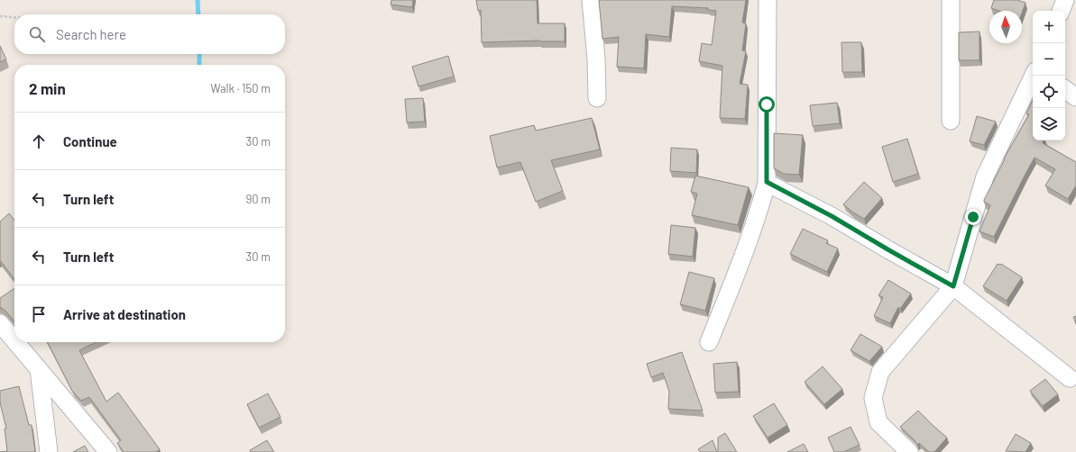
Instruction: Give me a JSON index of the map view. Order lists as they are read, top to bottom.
{
  "north": "top",
  "page": {
    "map_buttons": ["+", "−"],
    "search": "Search here",
    "heading": ["2 min", "Walk · 150 m"],
    "list": [
      ["Continue", "30 m"],
      ["Turn left", "90 m"],
      ["Turn left", "30 m"],
      "Arrive at destination"
    ]
  }
}
